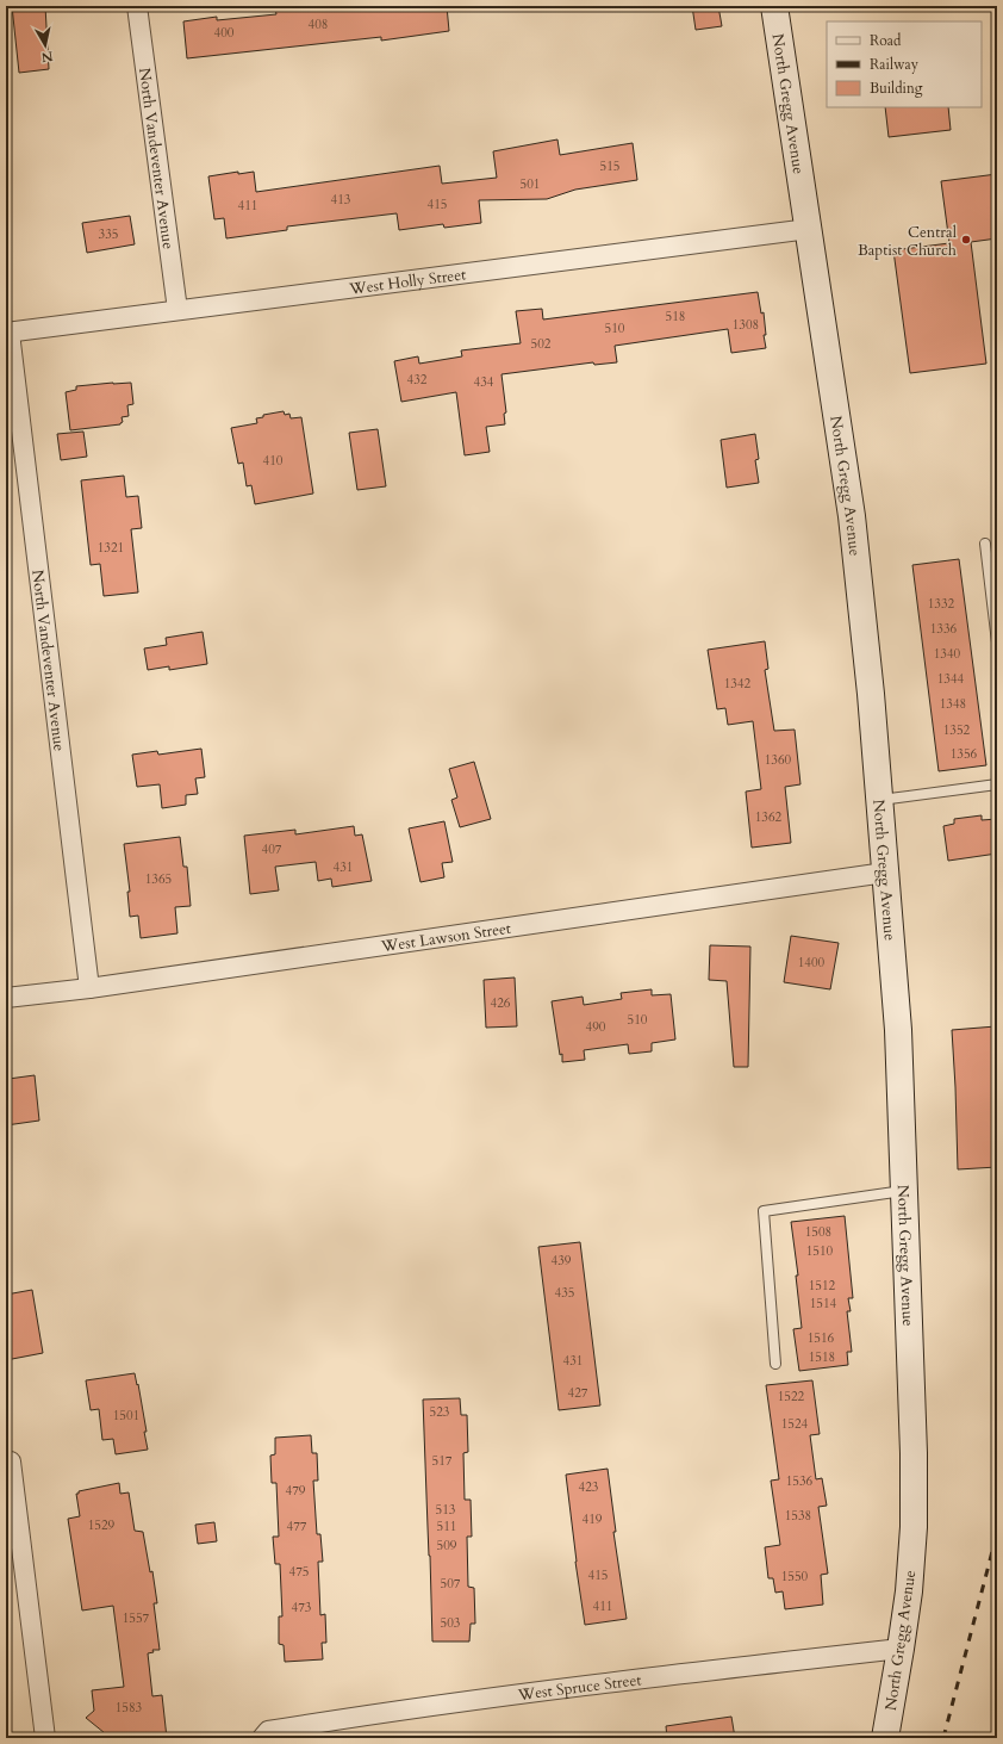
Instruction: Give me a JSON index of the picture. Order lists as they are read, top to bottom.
{
  "streets": {
    "main road": ["North Gregg Avenue"],
    "street": [
      "North Vandeventer Avenue",
      "West Holly Street",
      "West Lawson Street",
      "West Spruce Street"
    ]
  },
  "crossings": [
    ["North Gregg Avenue", "West Holly Street"],
    ["North Gregg Avenue", "West Lawson Street"],
    ["North Gregg Avenue", "West Spruce Street"],
    ["North Vandeventer Avenue", "West Holly Street"],
    ["North Vandeventer Avenue", "West Lawson Street"]
  ],
  "places": ["Central Baptist Church"],
  "house_numbers": [
    "408",
    "400",
    "515",
    "501",
    "413",
    "415",
    "411",
    "335",
    "518",
    "1308",
    "510",
    "502",
    "432",
    "434",
    "410",
    "1321",
    "1332",
    "1336",
    "1340",
    "1344",
    "1342",
    "1348",
    "1352",
    "1356",
    "1360",
    "1362",
    "407",
    "431",
    "1365",
    "1400",
    "426",
    "510",
    "490",
    "1508",
    "1510",
    "439",
    "1512",
    "435",
    "1514",
    "1516",
    "1518",
    "431",
    "427",
    "1522",
    "523",
    "1501",
    "1524",
    "517",
    "1536",
    "423",
    "479",
    "513",
    "1538",
    "419",
    "1529",
    "477",
    "511",
    "509",
    "475",
    "415",
    "1550",
    "507",
    "411",
    "473",
    "1557",
    "503",
    "1583"
  ],
  "legend": ["Road", "Railway", "Building"],
  "north": "bottom"
}
